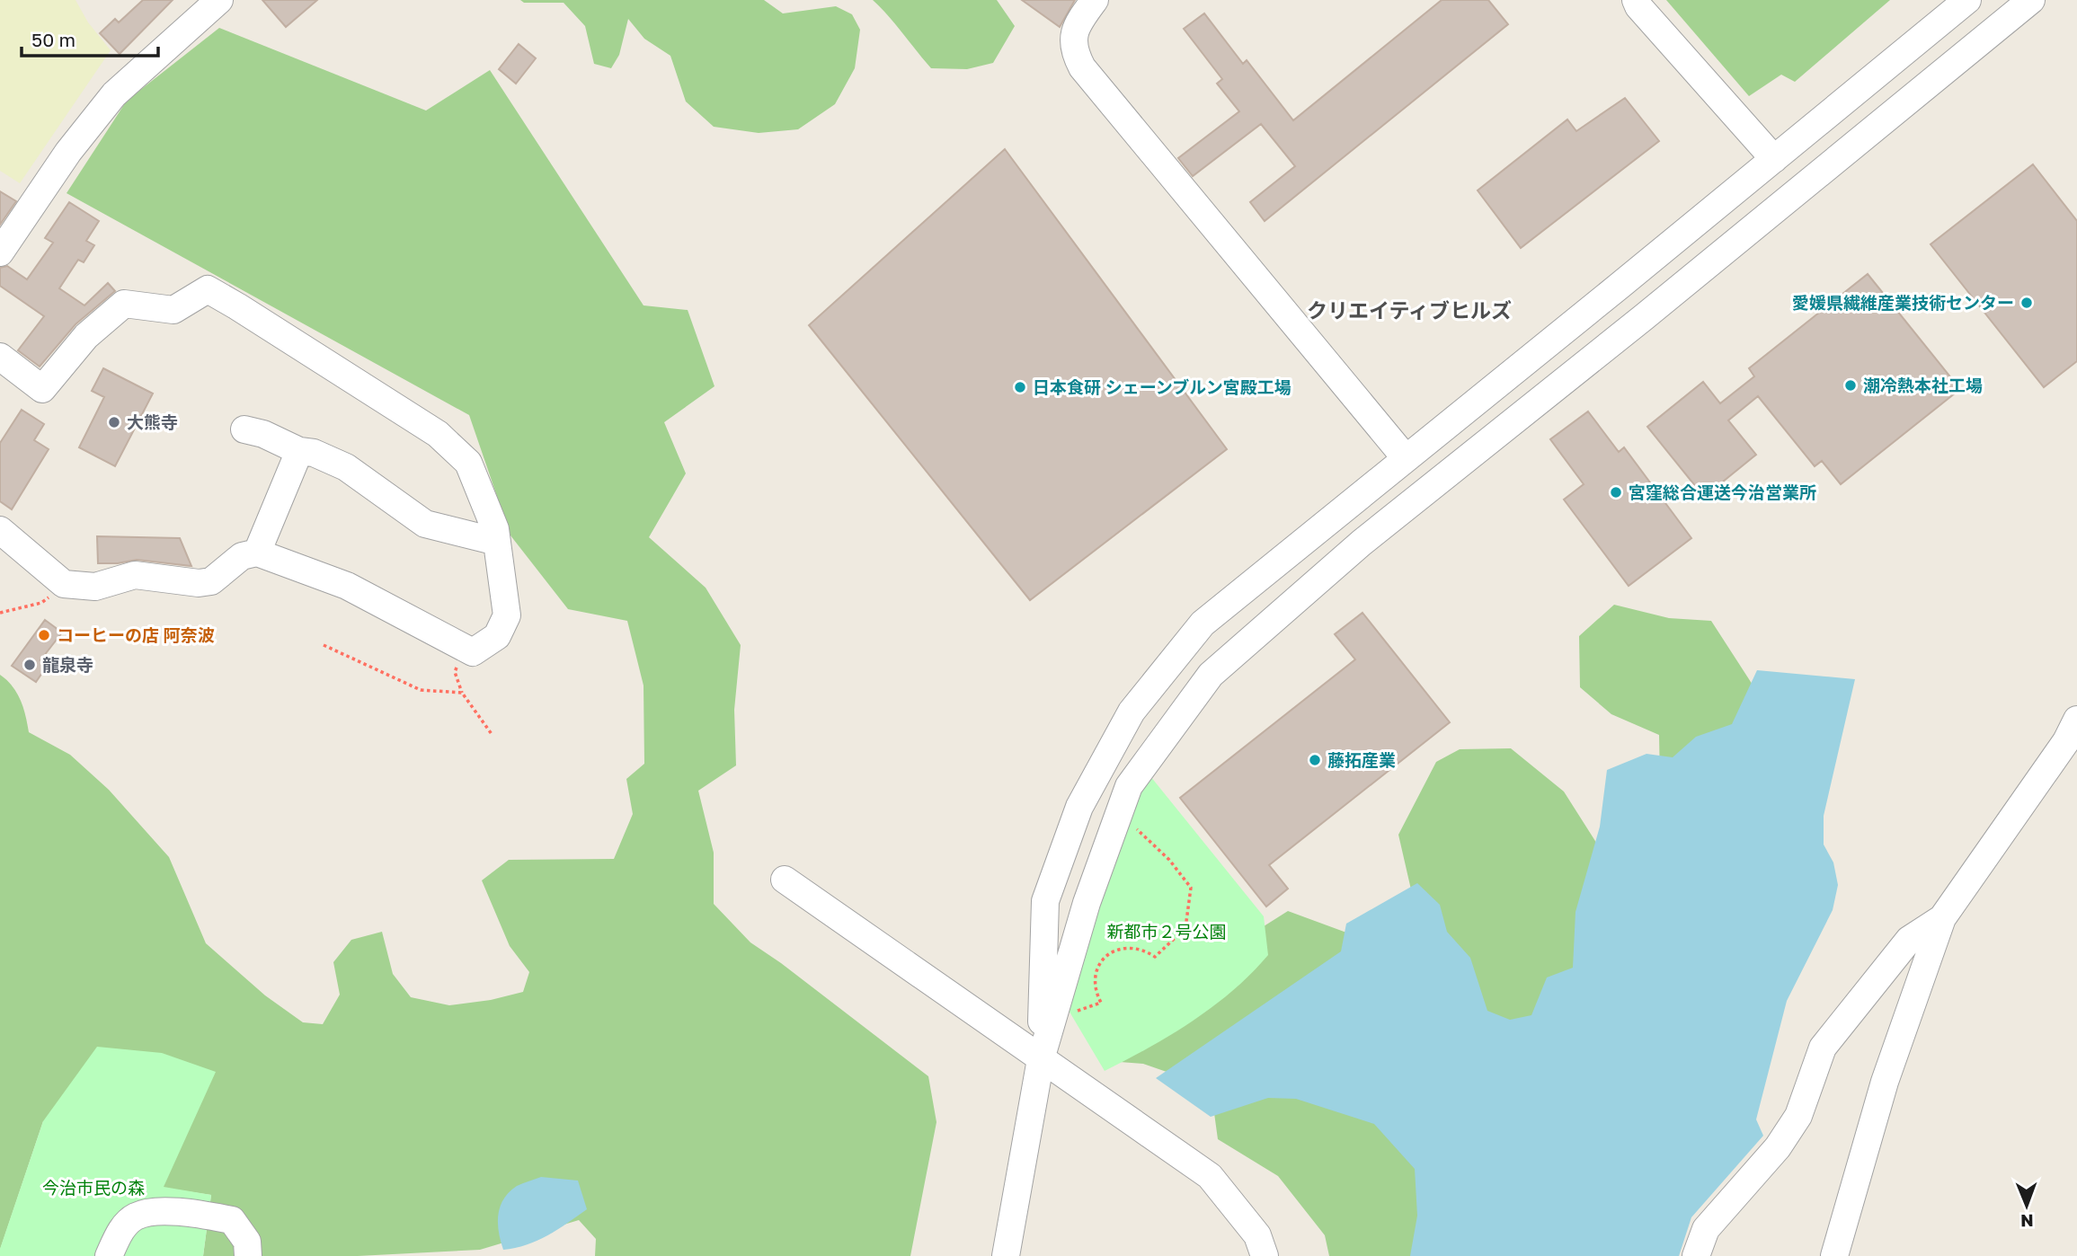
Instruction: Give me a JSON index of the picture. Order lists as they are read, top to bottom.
{
  "districts": ["クリエイティブヒルズ"],
  "parks": ["新都市２号公園", "今治市民の森"],
  "places": [
    "愛媛県繊維産業技術センター",
    "潮冷熱本社工場",
    "日本食研 シェーンブルン宮殿工場",
    "大熊寺",
    "宮窪総合運送今治営業所",
    "コーヒーの店 阿奈波",
    "龍泉寺",
    "藤拓産業"
  ],
  "scale_bar": "50 m",
  "north": "bottom"
}
